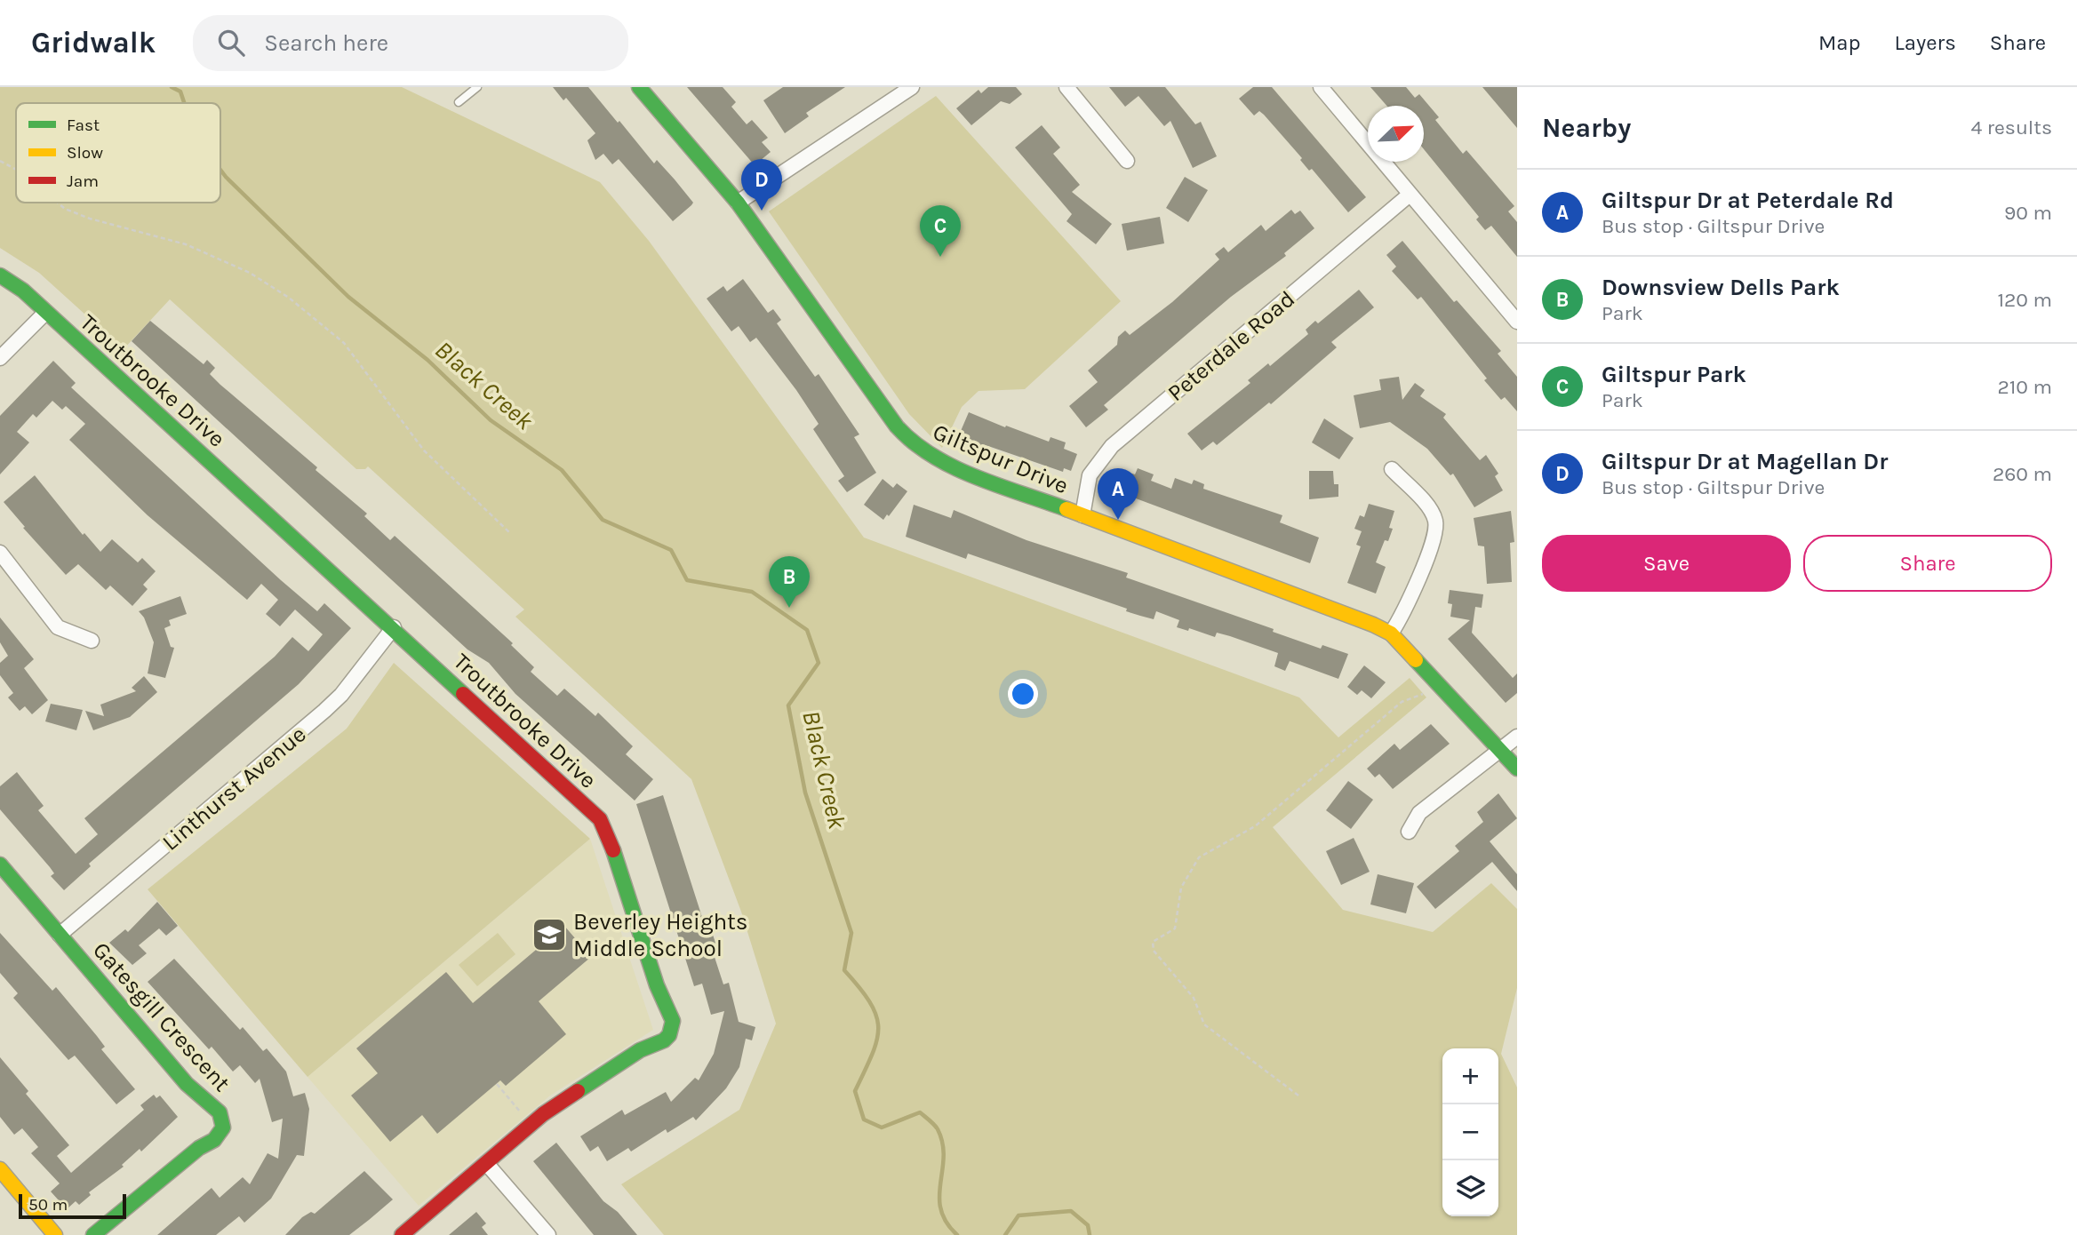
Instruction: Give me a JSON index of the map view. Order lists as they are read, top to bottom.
{
  "streets": {
    "street": [
      "Peterdale Road",
      "Troutbrooke Drive",
      "Giltspur Drive",
      "Linthurst Avenue",
      "Gatesgill Crescent"
    ]
  },
  "crossings": [
    ["Peterdale Road", "Giltspur Drive"],
    ["Troutbrooke Drive", "Linthurst Avenue"],
    ["Linthurst Avenue", "Gatesgill Crescent"]
  ],
  "water": ["Black Creek"],
  "places": {
    "school or university": ["Beverley Heights Middle School"]
  },
  "legend": ["Fast", "Slow", "Jam"],
  "scale_bar": "50 m",
  "north": "top right",
  "page": {
    "header": "Gridwalk",
    "search": "Search here",
    "nav": ["Map", "Layers", "Share"],
    "heading": ["Nearby", "4 results"],
    "pins": [
      "D",
      "C",
      "A",
      "B"
    ],
    "list": [
      {
        "mark": "A",
        "name": "Giltspur Dr at Peterdale Rd",
        "note": "Bus stop · Giltspur Drive",
        "value": "90 m"
      },
      {
        "mark": "B",
        "name": "Downsview Dells Park",
        "note": "Park",
        "value": "120 m"
      },
      {
        "mark": "C",
        "name": "Giltspur Park",
        "note": "Park",
        "value": "210 m"
      },
      {
        "mark": "D",
        "name": "Giltspur Dr at Magellan Dr",
        "note": "Bus stop · Giltspur Drive",
        "value": "260 m"
      }
    ],
    "buttons": ["Save", "Share"],
    "map_buttons": ["+", "−"],
    "scale": "50 m"
  }
}
